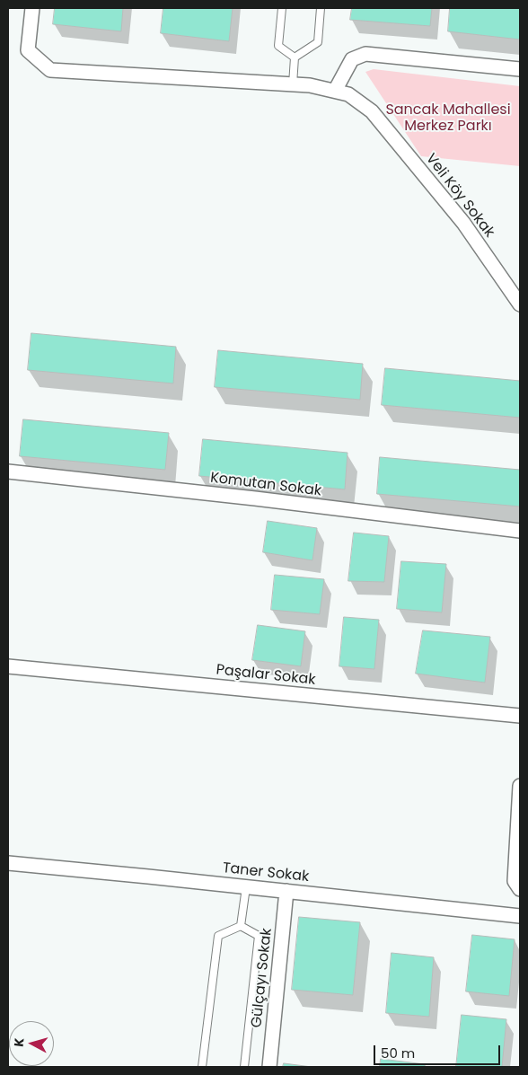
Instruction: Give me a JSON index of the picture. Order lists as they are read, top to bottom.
{
  "streets": {
    "street": [
      "Veli Köy Sokak",
      "Komutan Sokak",
      "Paşalar Sokak",
      "Taner Sokak",
      "Gülçayı Sokak"
    ]
  },
  "crossings": [
    ["Taner Sokak", "Gülçayı Sokak"]
  ],
  "parks": ["Sancak Mahallesi Merkez Parkı"],
  "scale_bar": "50 m",
  "north": "left"
}
